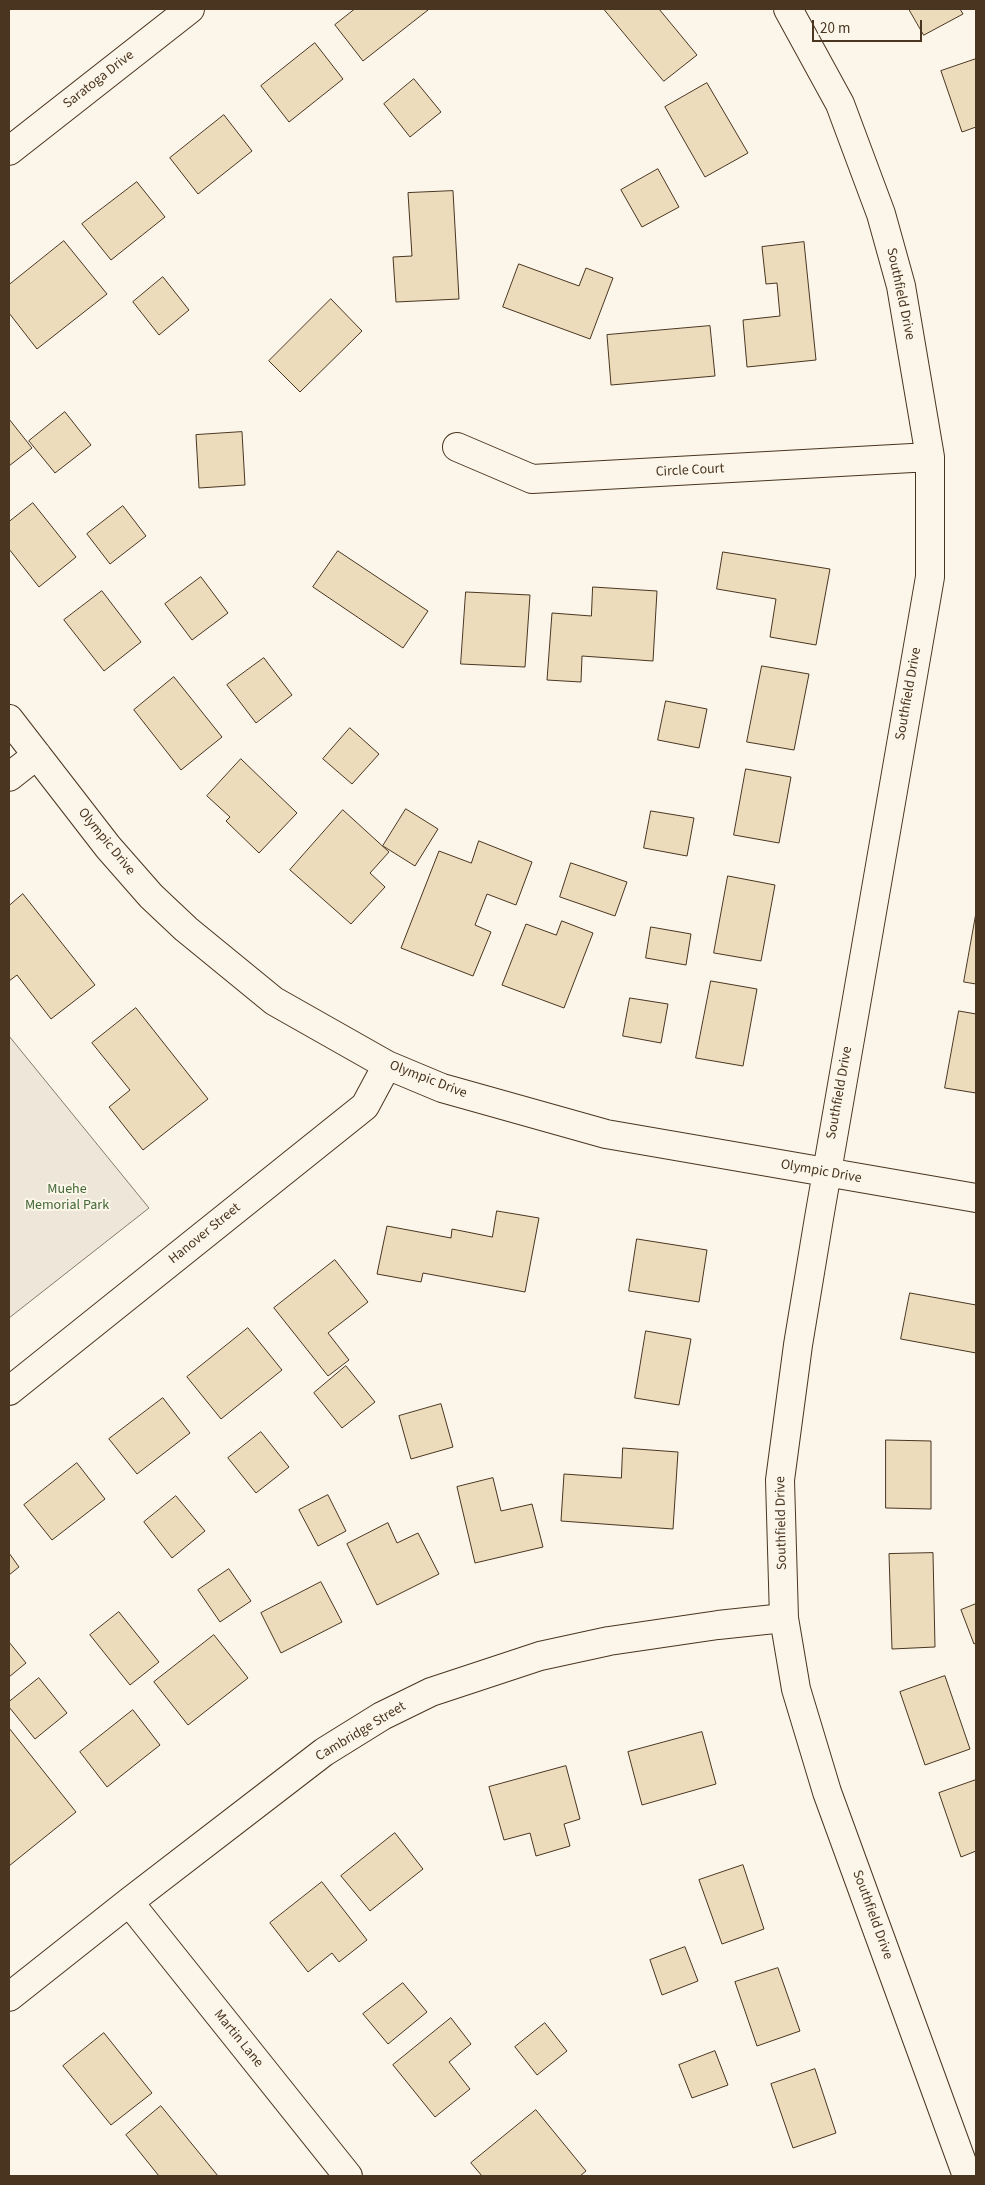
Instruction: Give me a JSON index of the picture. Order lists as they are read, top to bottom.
{
  "streets": {
    "street": [
      "Saratoga Drive",
      "Southfield Drive",
      "Circle Court",
      "Olympic Drive",
      "Hanover Street",
      "Cambridge Street",
      "Martin Lane"
    ]
  },
  "crossings": [
    ["Southfield Drive", "Circle Court"],
    ["Southfield Drive", "Olympic Drive"],
    ["Southfield Drive", "Cambridge Street"],
    ["Olympic Drive", "Hanover Street"],
    ["Cambridge Street", "Martin Lane"]
  ],
  "parks": ["Muehe Memorial Park"],
  "scale_bar": "20 m"
}
